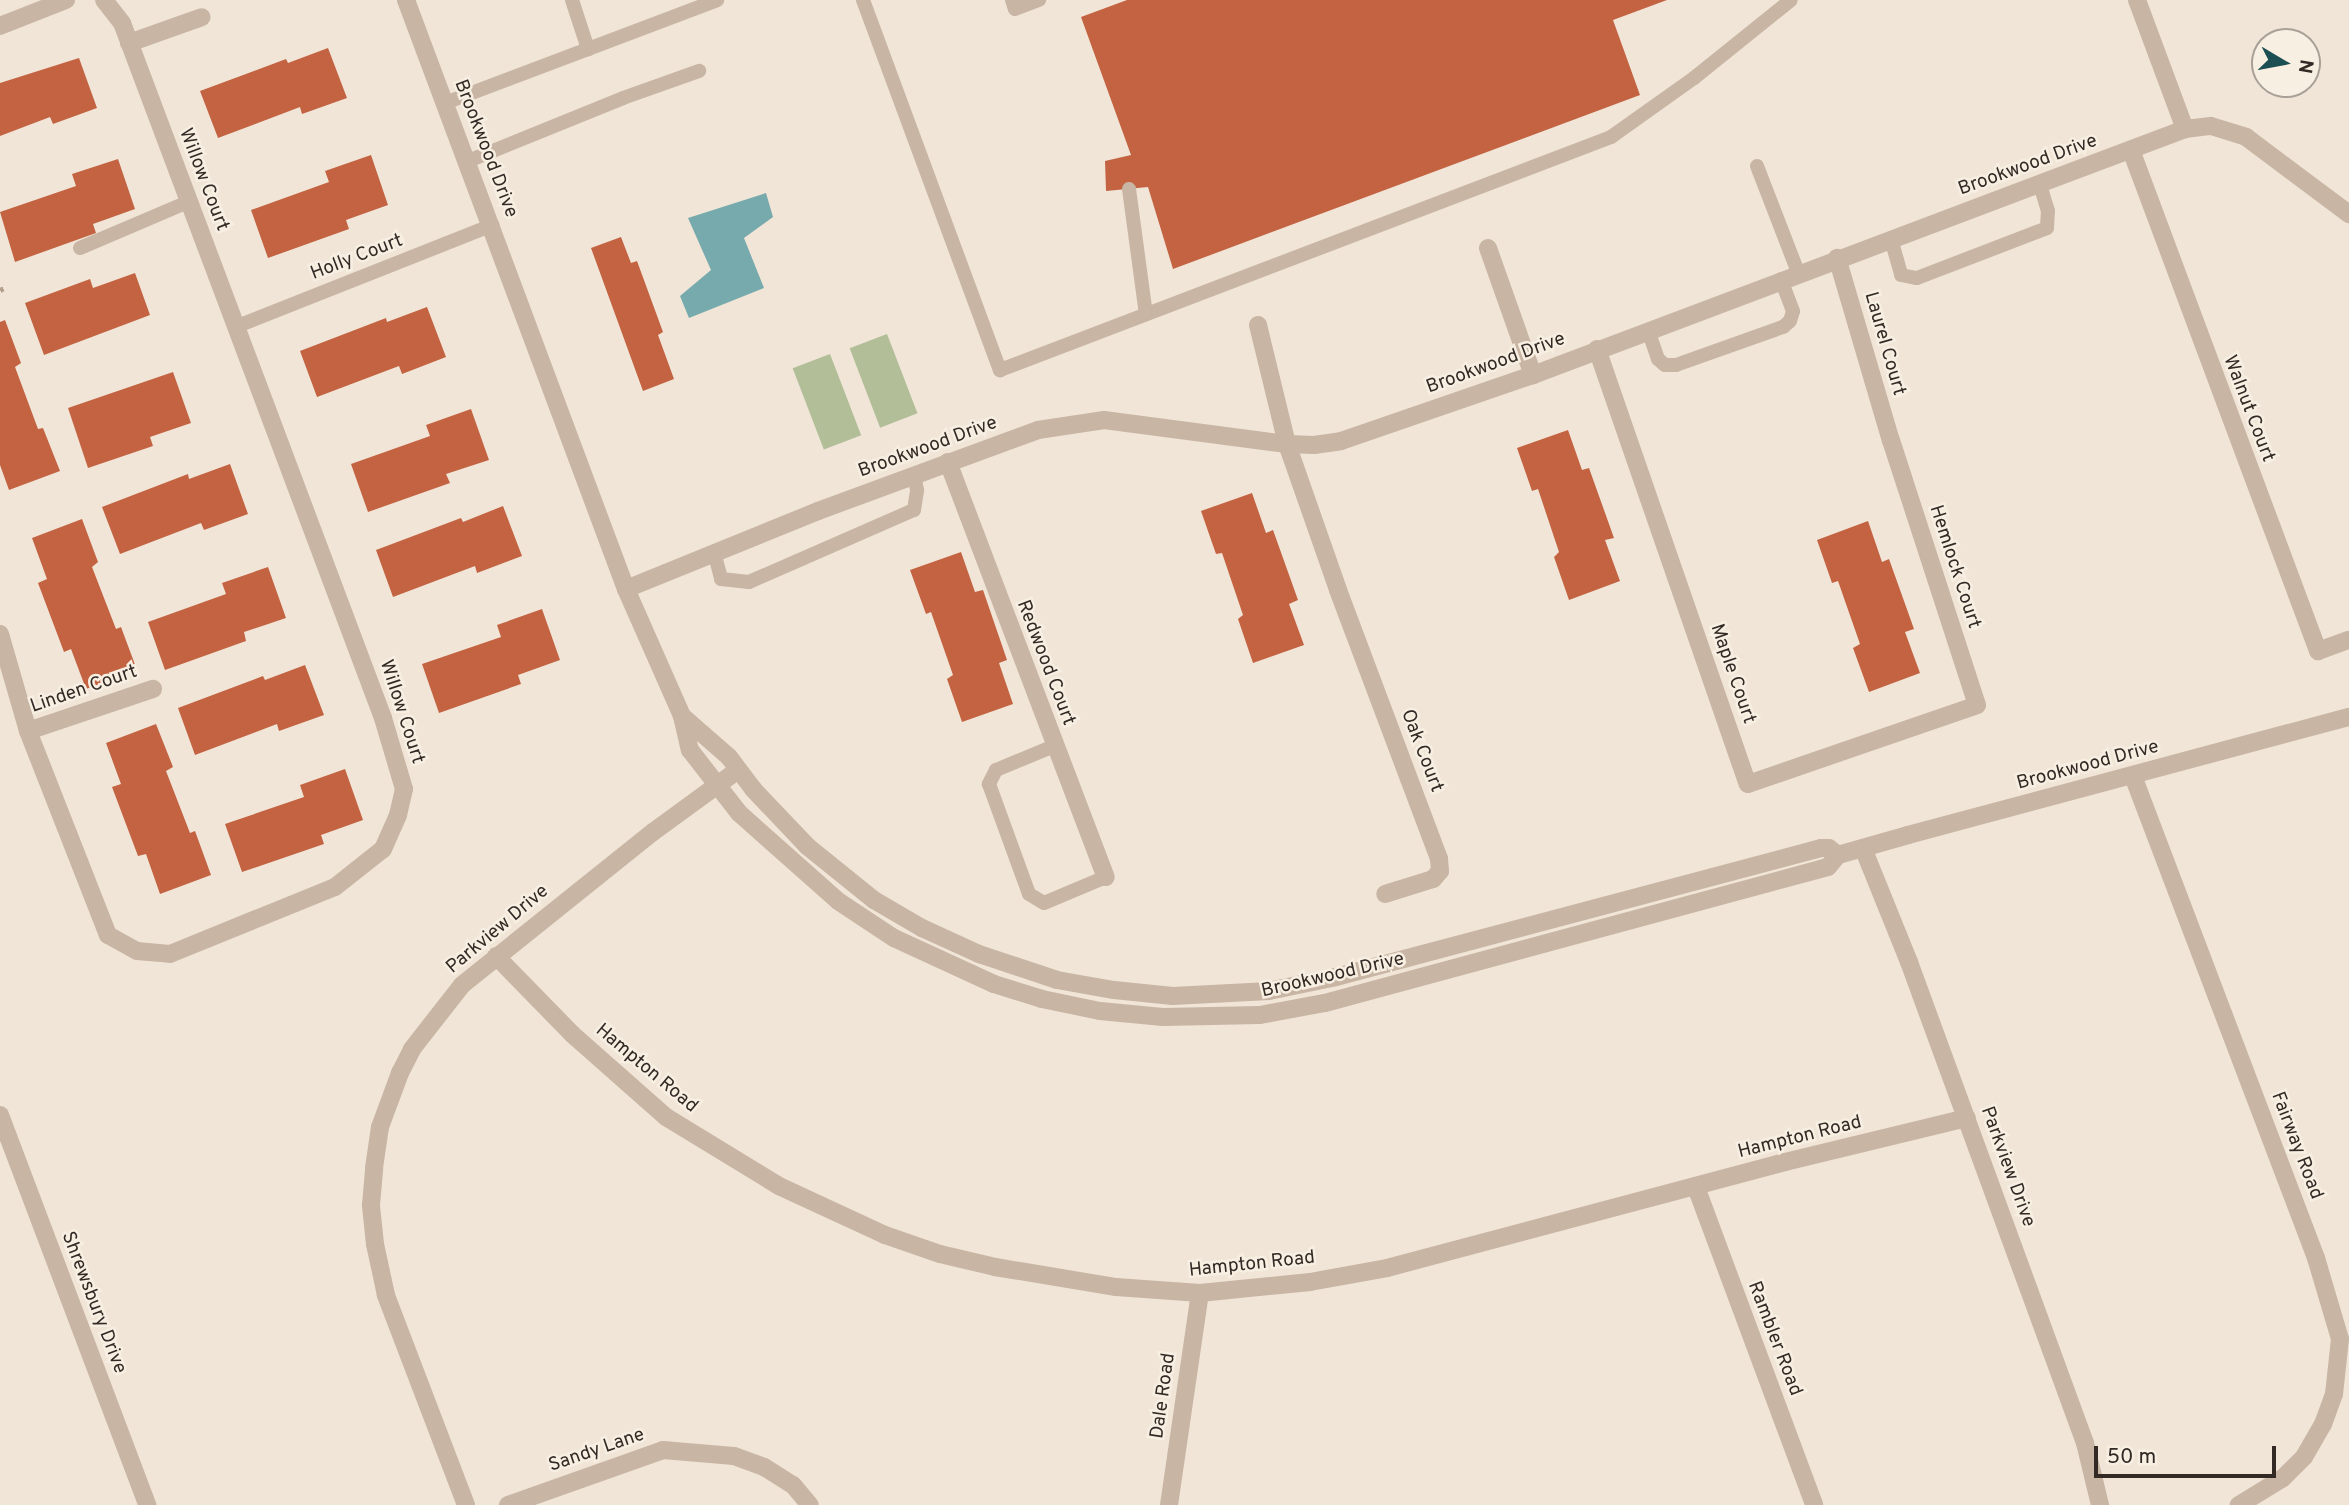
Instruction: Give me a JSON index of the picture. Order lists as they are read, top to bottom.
{
  "streets": {
    "street": [
      "Brookwood Drive",
      "Willow Court",
      "Laurel Court",
      "Walnut Court",
      "Hemlock Court",
      "Redwood Court",
      "Maple Court",
      "Linden Court",
      "Oak Court",
      "Parkview Drive",
      "Hampton Road",
      "Fairway Road",
      "Shrewsbury Drive",
      "Rambler Road",
      "Dale Road",
      "Sandy Lane"
    ],
    "lane": ["Holly Court"]
  },
  "crossings": [
    ["Brookwood Drive", "Holly Court"],
    ["Brookwood Drive", "Laurel Court"],
    ["Brookwood Drive", "Walnut Court"],
    ["Brookwood Drive", "Redwood Court"],
    ["Brookwood Drive", "Maple Court"],
    ["Brookwood Drive", "Oak Court"],
    ["Brookwood Drive", "Parkview Drive"],
    ["Brookwood Drive", "Fairway Road"],
    ["Willow Court", "Holly Court"],
    ["Willow Court", "Linden Court"],
    ["Laurel Court", "Hemlock Court"],
    ["Hemlock Court", "Maple Court"],
    ["Parkview Drive", "Hampton Road"],
    ["Hampton Road", "Rambler Road"],
    ["Hampton Road", "Dale Road"]
  ],
  "scale_bar": "50 m",
  "north": "right"
}
